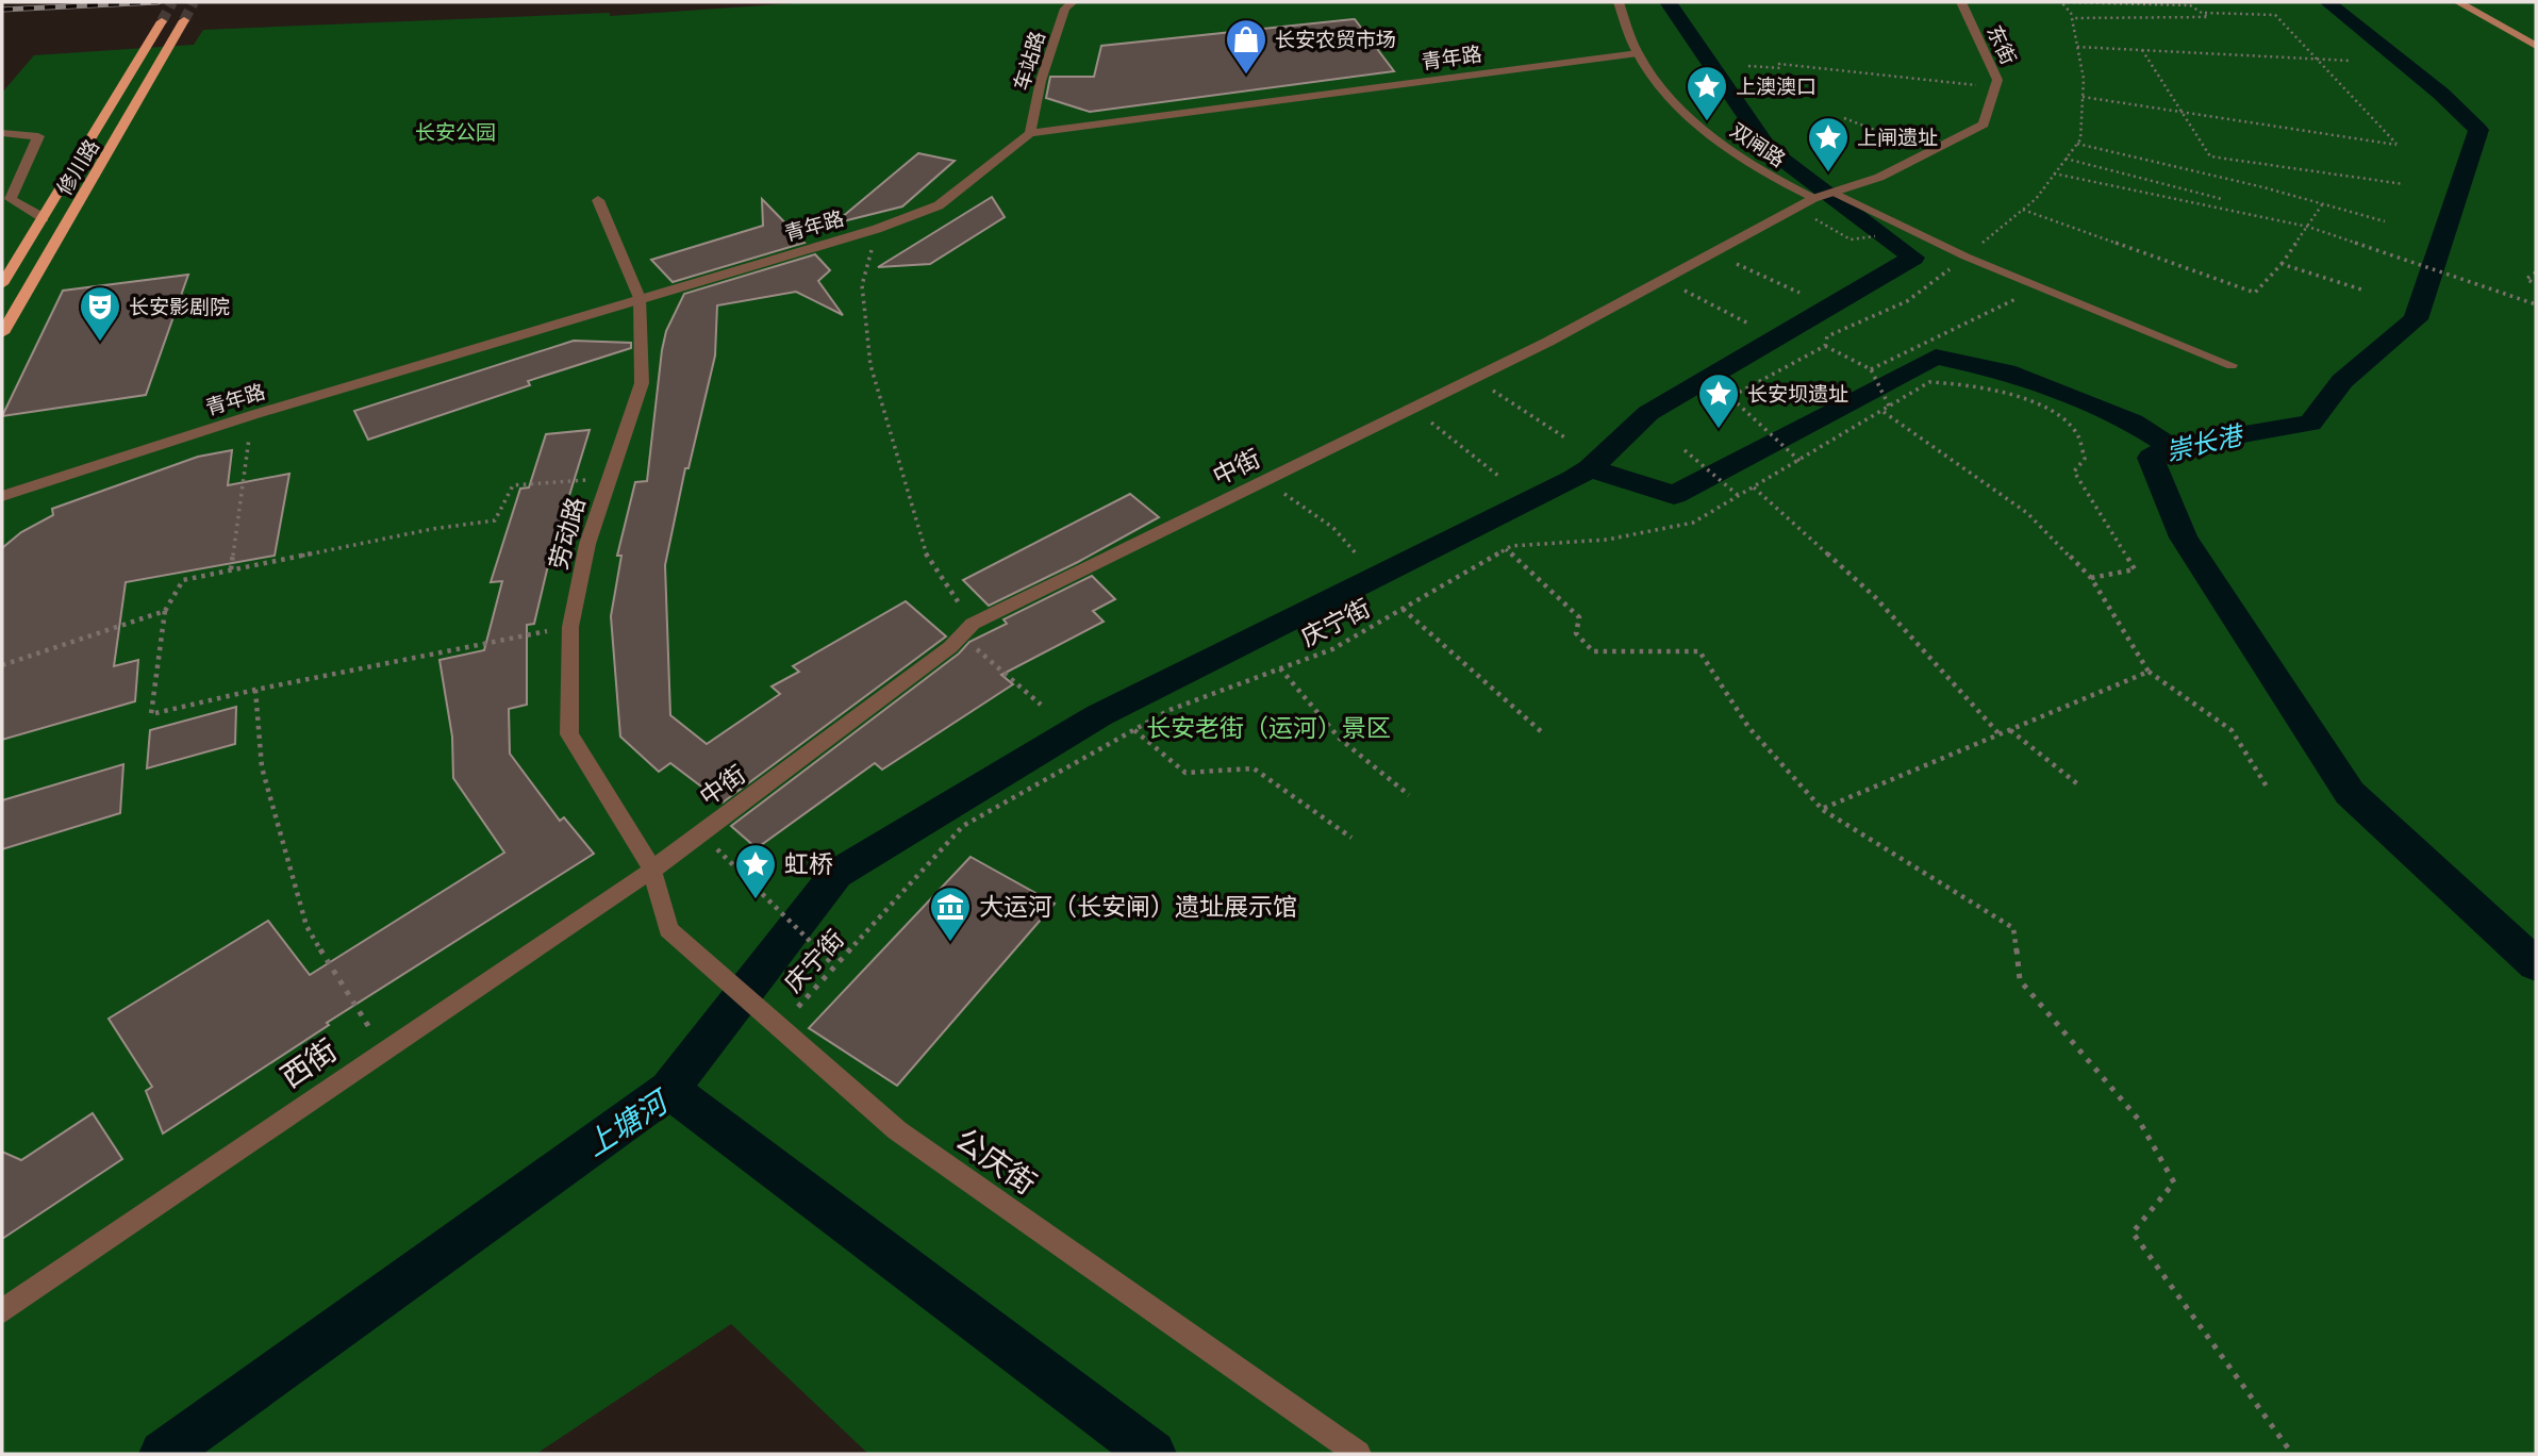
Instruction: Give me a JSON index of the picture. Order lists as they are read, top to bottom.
{
  "streets": {
    "main road": ["修川路"],
    "street": [
      "东街",
      "青年路",
      "车站路",
      "双闸路",
      "中街",
      "劳动路",
      "西街",
      "公庆街"
    ],
    "path": ["庆宁街"]
  },
  "crossings": [
    ["东街", "中街"],
    ["青年路", "车站路"],
    ["青年路", "双闸路"],
    ["青年路", "劳动路"],
    ["双闸路", "中街"],
    ["中街", "劳动路"],
    ["中街", "西街"],
    ["中街", "公庆街"],
    ["劳动路", "西街"],
    ["劳动路", "公庆街"],
    ["庆宁街", "公庆街"],
    ["西街", "公庆街"]
  ],
  "water": ["崇长港", "上塘河"],
  "parks": ["长安公园", "长安老街（运河）景区"],
  "places": {
    "shop": ["长安农贸市场"],
    "place": [
      "上澳澳口",
      "上闸遗址",
      "长安坝遗址",
      "虹桥"
    ],
    "theatre": ["长安影剧院"],
    "museum": ["大运河（长安闸）遗址展示馆"]
  }
}
